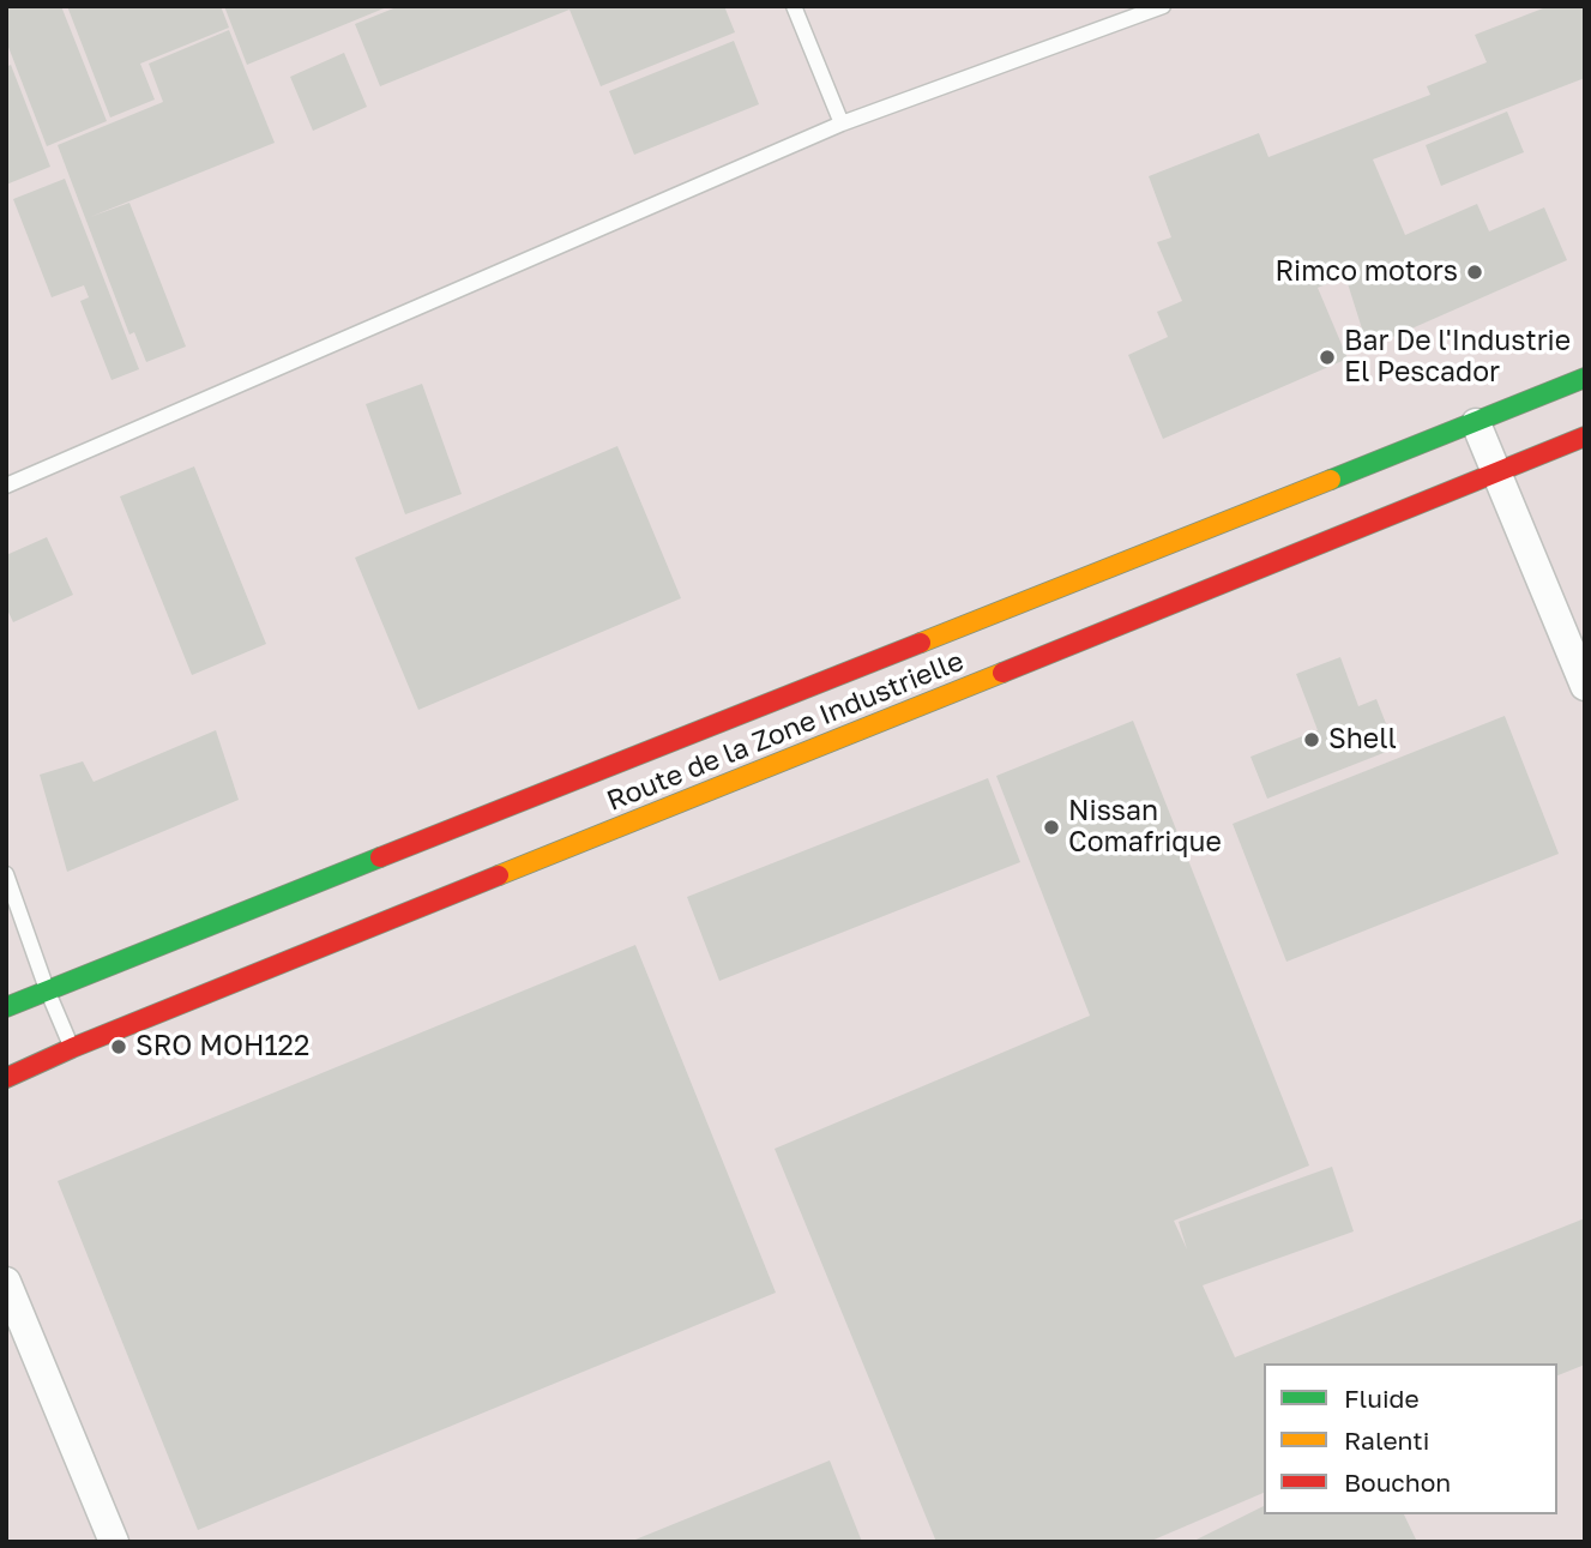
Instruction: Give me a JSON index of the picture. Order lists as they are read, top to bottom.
{
  "streets": {
    "main road": ["Route de la Zone Industrielle"]
  },
  "places": [
    "Rimco motors",
    "Bar De l'Industrie El Pescador",
    "Shell",
    "Nissan Comafrique",
    "SRO MOH122"
  ],
  "legend": ["Fluide", "Ralenti", "Bouchon"]
}
